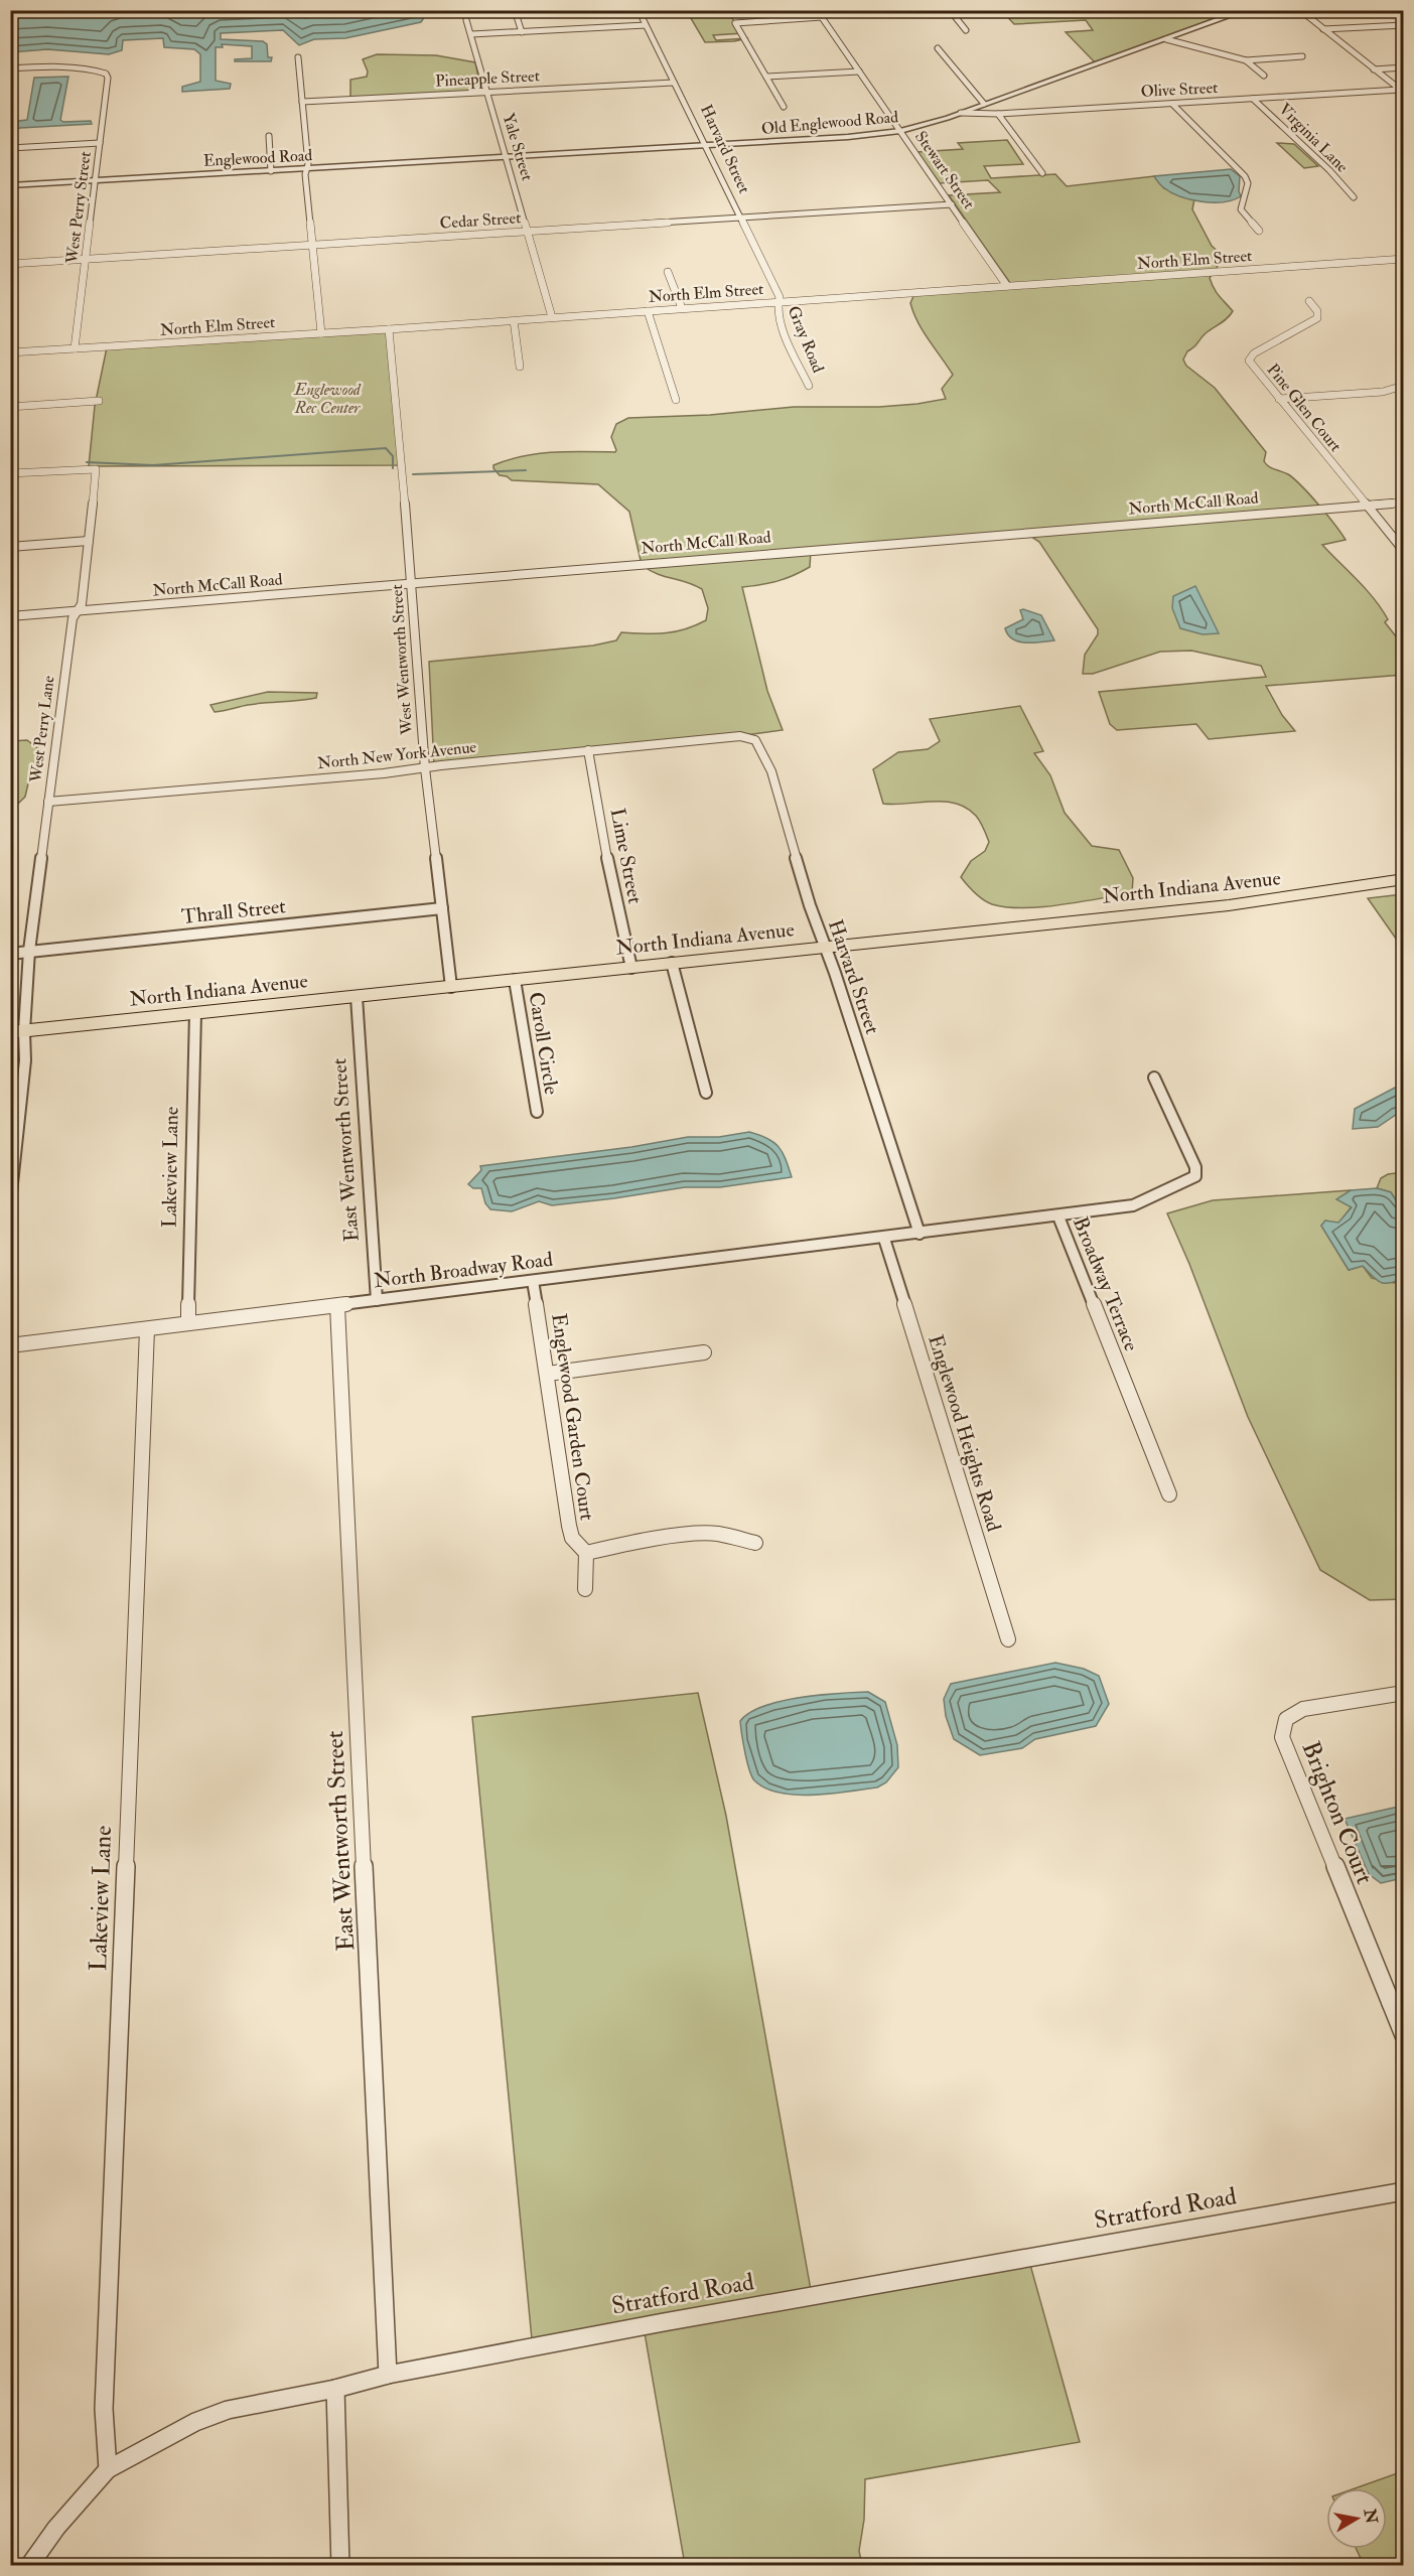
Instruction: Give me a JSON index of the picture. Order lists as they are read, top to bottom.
{
  "streets": {
    "main road": ["North Indiana Avenue"],
    "street": [
      "Pineapple Street",
      "Olive Street",
      "Old Englewood Road",
      "Virginia Lane",
      "Yale Street",
      "Harvard Street",
      "Englewood Road",
      "Stewart Street",
      "West Perry Street",
      "Cedar Street",
      "North Elm Street",
      "Gray Road",
      "Pine Glen Court",
      "North McCall Road",
      "West Wentworth Street",
      "West Perry Lane",
      "North New York Avenue",
      "Lime Street",
      "Thrall Street",
      "Caroll Circle",
      "East Wentworth Street",
      "Lakeview Lane",
      "North Broadway Road",
      "Broadway Terrace",
      "Englewood Garden Court",
      "Englewood Heights Road",
      "Brighton Court",
      "Stratford Road"
    ]
  },
  "crossings": [
    ["Pineapple Street", "Yale Street"],
    ["Pineapple Street", "Harvard Street"],
    ["Olive Street", "Old Englewood Road"],
    ["Olive Street", "Virginia Lane"],
    ["Old Englewood Road", "Yale Street"],
    ["Old Englewood Road", "Harvard Street"],
    ["Old Englewood Road", "Englewood Road"],
    ["Old Englewood Road", "Stewart Street"],
    ["Yale Street", "Englewood Road"],
    ["Yale Street", "Cedar Street"],
    ["Yale Street", "North Elm Street"],
    ["Harvard Street", "Cedar Street"],
    ["Harvard Street", "North Elm Street"],
    ["Harvard Street", "Gray Road"],
    ["Harvard Street", "North New York Avenue"],
    ["Harvard Street", "North Indiana Avenue"],
    ["Harvard Street", "North Broadway Road"],
    ["Harvard Street", "Broadway Terrace"],
    ["Englewood Road", "West Perry Street"],
    ["Stewart Street", "Cedar Street"],
    ["Stewart Street", "North Elm Street"],
    ["West Perry Street", "Cedar Street"],
    ["West Perry Street", "North Elm Street"],
    ["North Elm Street", "Gray Road"],
    ["North Elm Street", "West Wentworth Street"],
    ["Pine Glen Court", "North McCall Road"],
    ["North McCall Road", "West Wentworth Street"],
    ["North McCall Road", "West Perry Lane"],
    ["West Wentworth Street", "North New York Avenue"],
    ["West Wentworth Street", "North Indiana Avenue"],
    ["West Wentworth Street", "Thrall Street"],
    ["West Perry Lane", "North New York Avenue"],
    ["West Perry Lane", "North Indiana Avenue"],
    ["West Perry Lane", "Thrall Street"],
    ["North New York Avenue", "Lime Street"],
    ["Lime Street", "North Indiana Avenue"],
    ["North Indiana Avenue", "Caroll Circle"],
    ["North Indiana Avenue", "East Wentworth Street"],
    ["North Indiana Avenue", "Lakeview Lane"],
    ["East Wentworth Street", "North Broadway Road"],
    ["East Wentworth Street", "Stratford Road"],
    ["Lakeview Lane", "North Broadway Road"],
    ["Lakeview Lane", "Stratford Road"],
    ["North Broadway Road", "Broadway Terrace"],
    ["North Broadway Road", "Englewood Garden Court"],
    ["North Broadway Road", "Englewood Heights Road"]
  ],
  "parks": ["Englewood Rec Center"],
  "north": "right"
}
